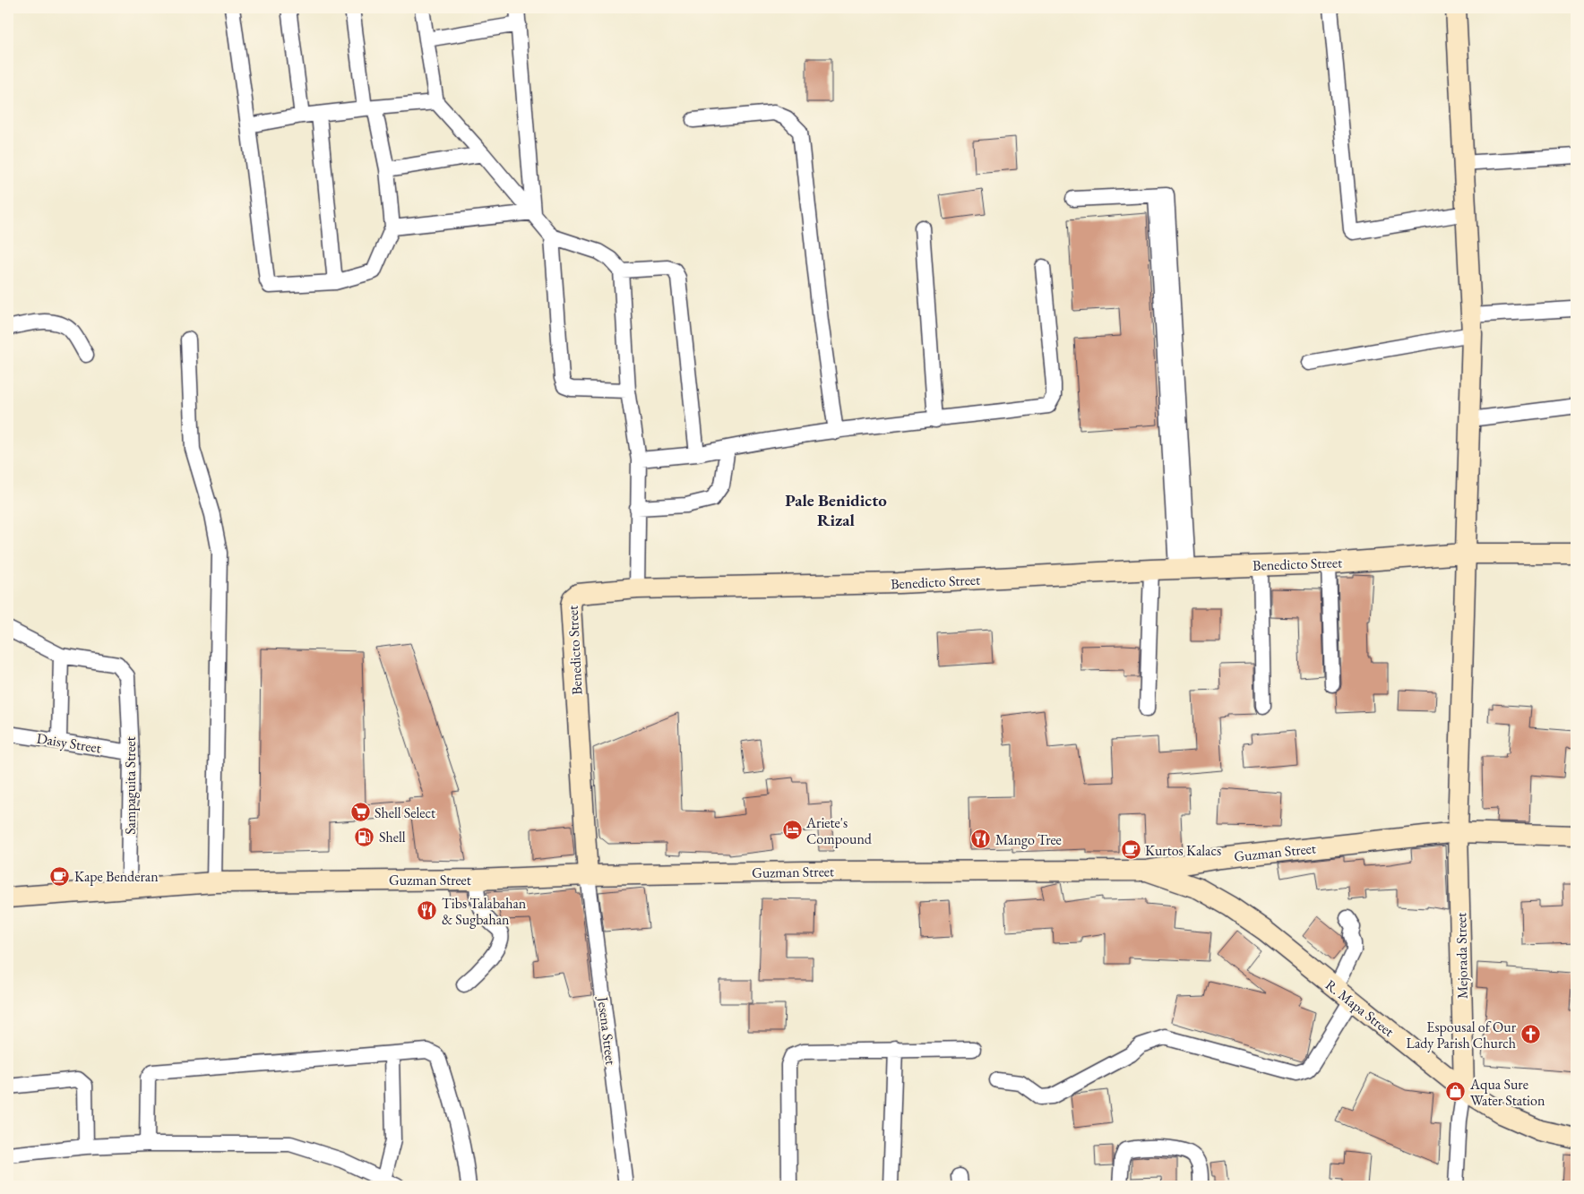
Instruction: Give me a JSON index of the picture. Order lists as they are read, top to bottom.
{
  "streets": {
    "street": [
      "Benedicto Street",
      "Daisy Street",
      "Sampaguita Street",
      "Guzman Street",
      "Mejorada Street",
      "R. Mapa Street",
      "Jesena Street"
    ]
  },
  "crossings": [
    ["Benedicto Street", "Guzman Street"],
    ["Benedicto Street", "Mejorada Street"],
    ["Benedicto Street", "Jesena Street"],
    ["Daisy Street", "Sampaguita Street"],
    ["Sampaguita Street", "Guzman Street"],
    ["Guzman Street", "Mejorada Street"],
    ["Guzman Street", "R. Mapa Street"],
    ["Guzman Street", "Jesena Street"],
    ["Mejorada Street", "R. Mapa Street"]
  ],
  "districts": ["Pale Benidicto Rizal"],
  "places": {
    "supermarket": ["Shell Select"],
    "hotel": ["Ariete's Compound"],
    "fuel station": ["Shell"],
    "restaurant": ["Mango Tree", "Tibs Talabahan & Sugbahan"],
    "cafe": ["Kurtos Kalacs", "Kape Benderan"],
    "church": ["Espousal of Our Lady Parish Church"],
    "shop": ["Aqua Sure Water Station"]
  }
}
